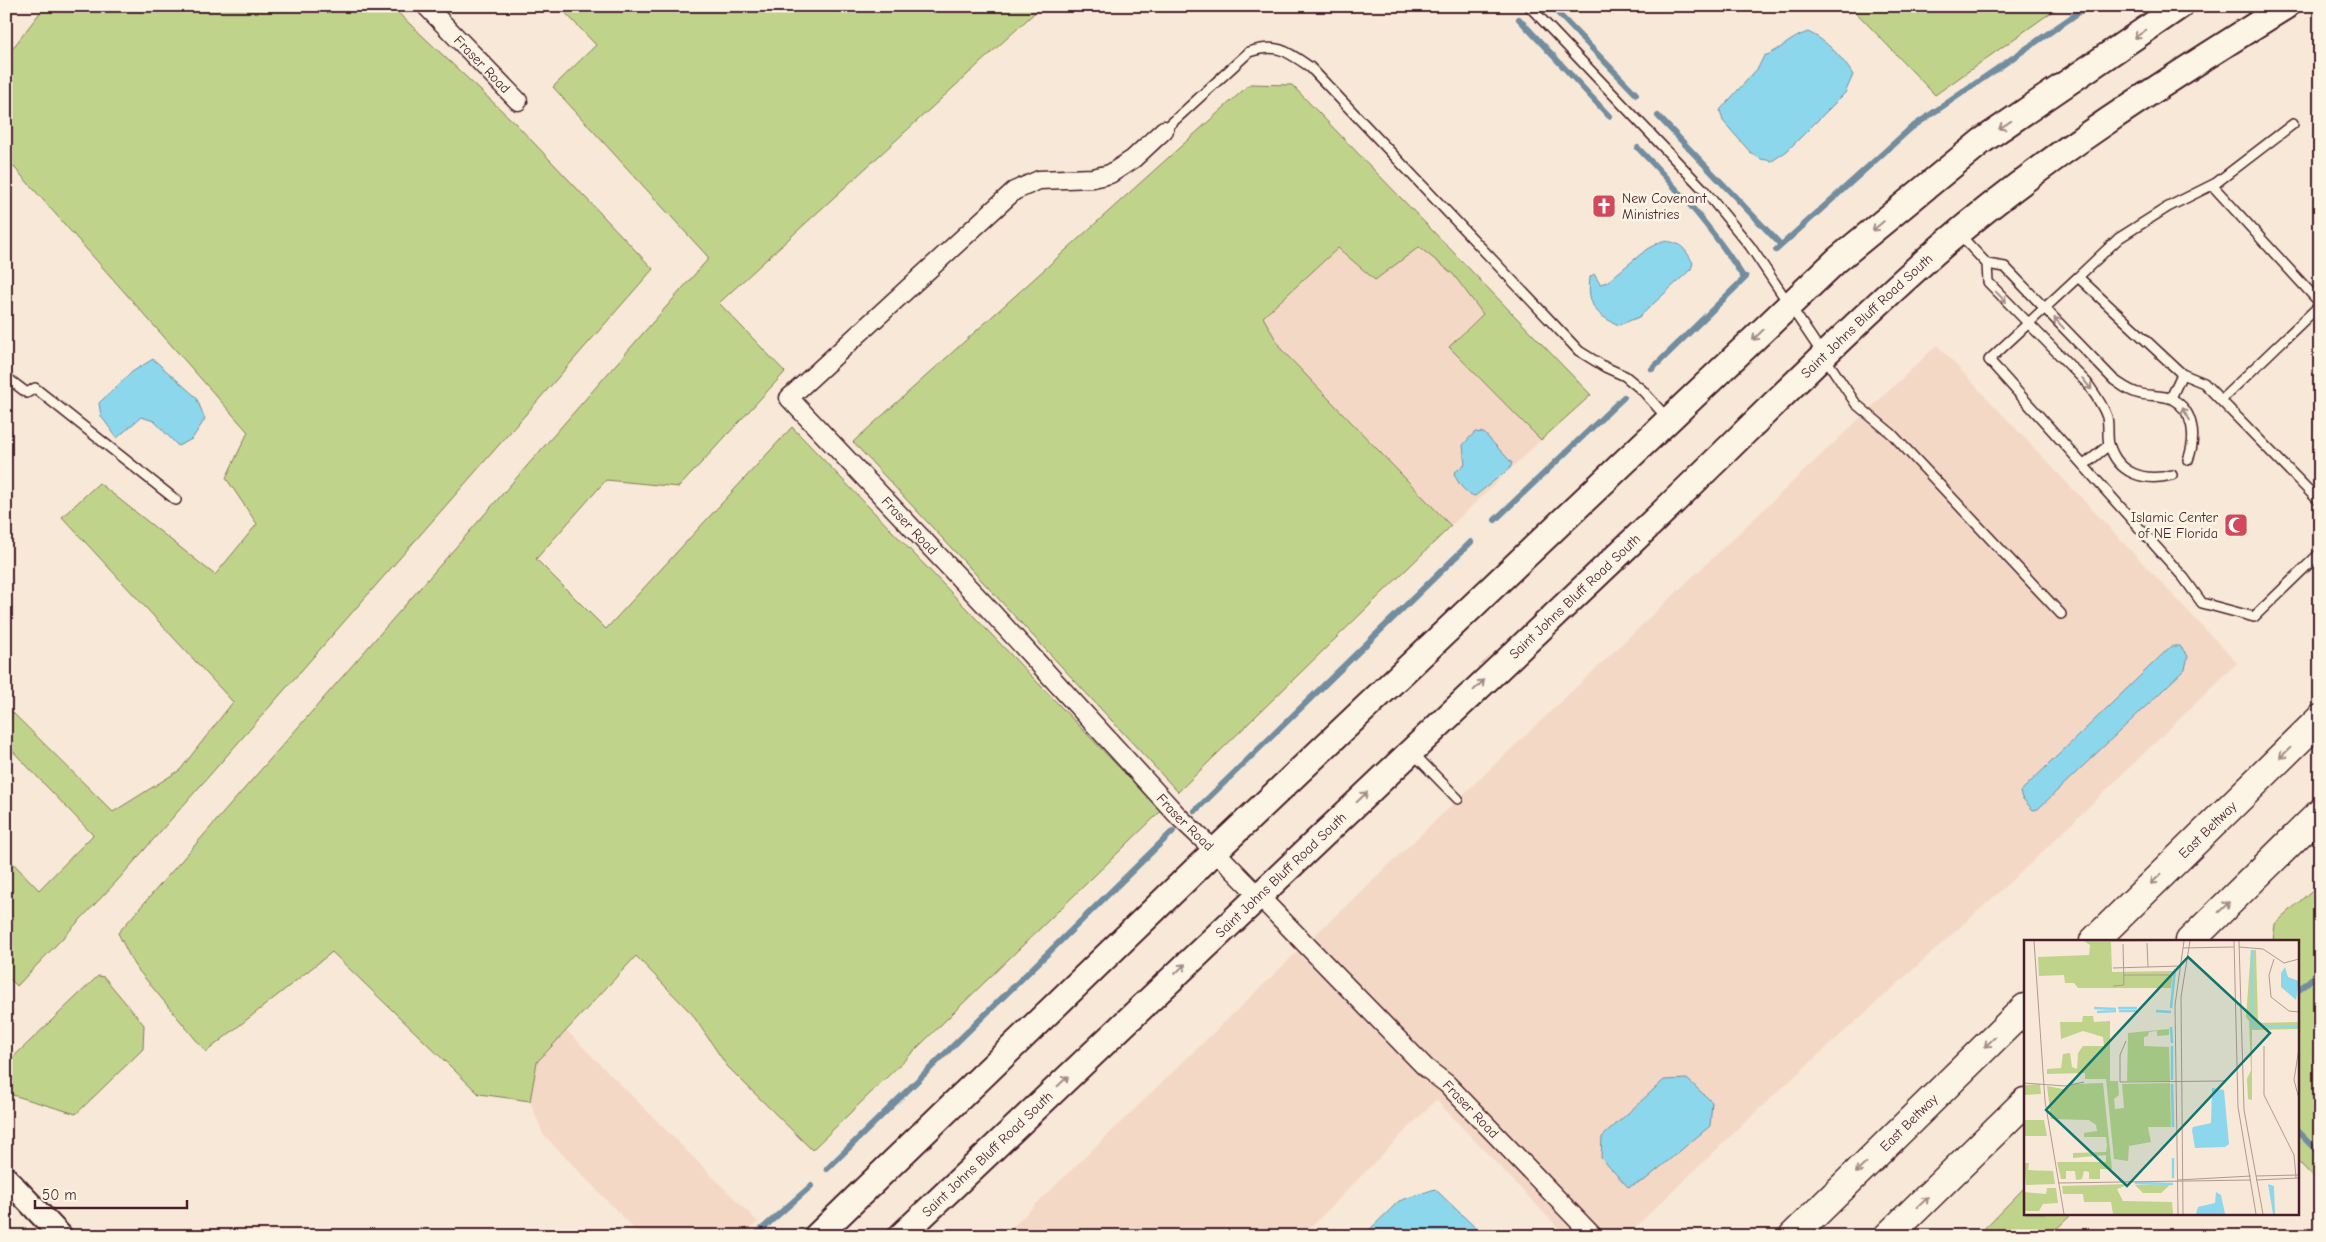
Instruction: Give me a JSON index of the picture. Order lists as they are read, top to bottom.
{
  "streets": {
    "highway": ["East Beltway"],
    "main road": ["Saint Johns Bluff Road South"],
    "street": ["Fraser Road"]
  },
  "crossings": [
    ["Fraser Road", "Saint Johns Bluff Road South"]
  ],
  "places": {
    "church": ["New Covenant Ministries"],
    "mosque": ["Islamic Center of NE Florida"]
  },
  "scale_bar": "50 m"
}
